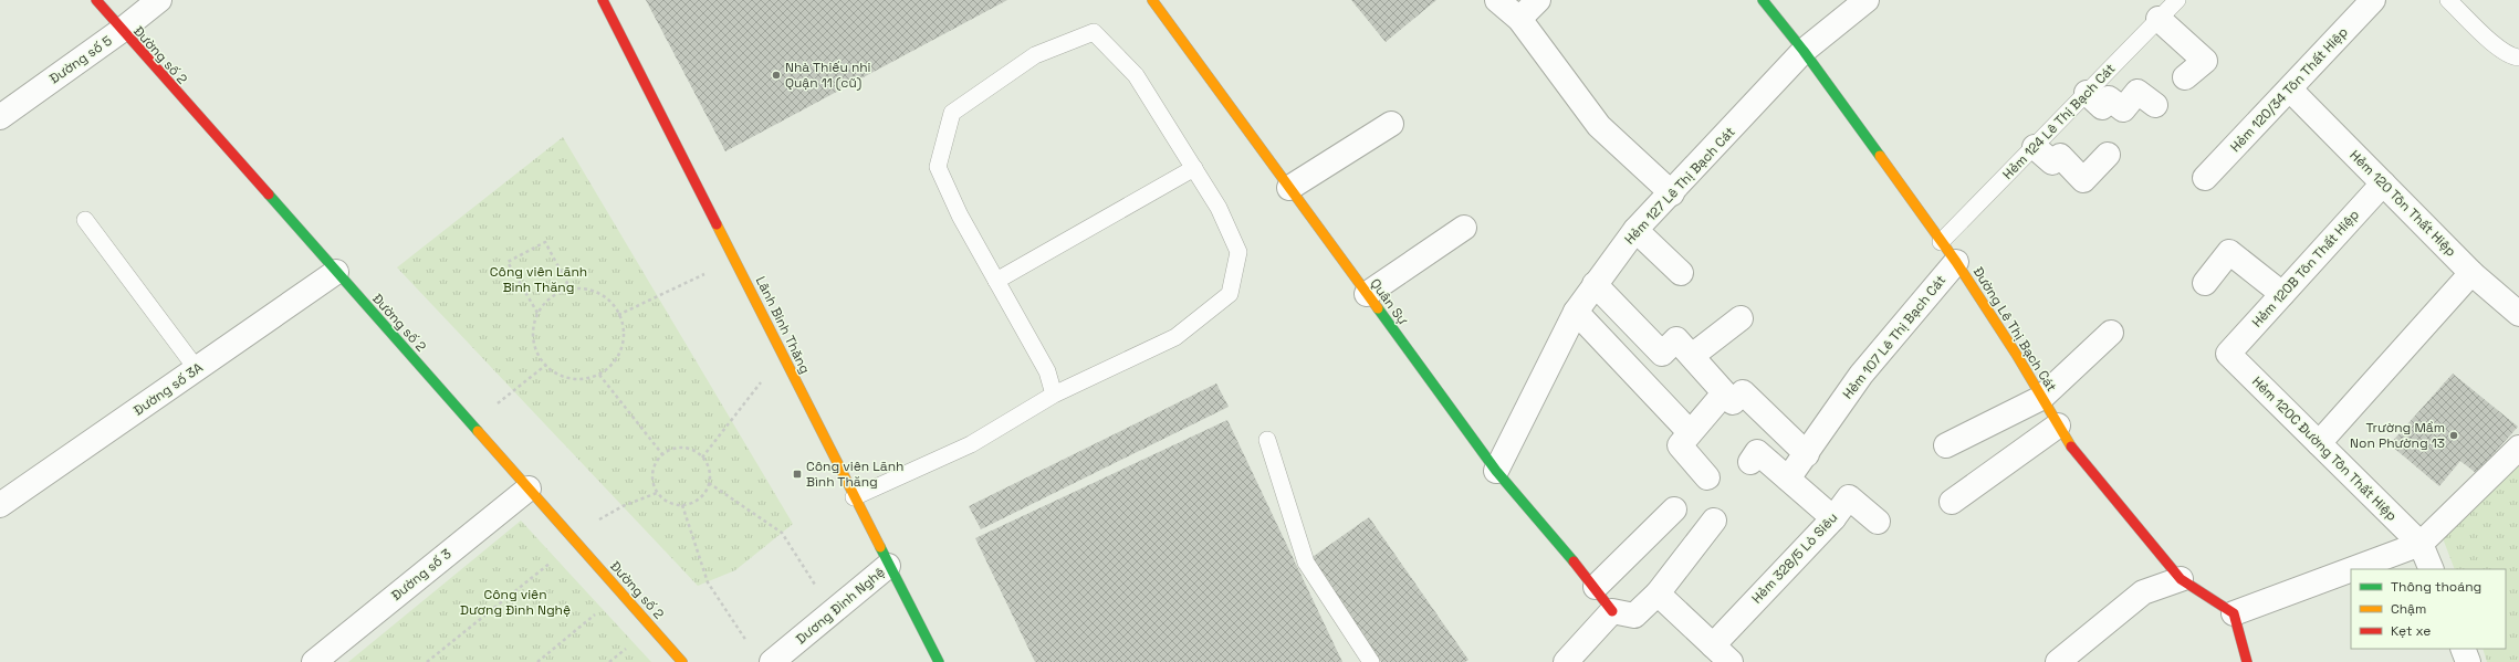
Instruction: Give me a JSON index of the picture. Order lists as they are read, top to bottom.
{
  "streets": {
    "street": [
      "Đường số 2",
      "Đường số 5",
      "Hẻm 120/34 Tôn Thất Hiệp",
      "Hẻm 127 Lê Thị Bạch Cát",
      "Hẻm 120 Tôn Thất Hiệp",
      "Hẻm 120B Tôn Thất Hiệp",
      "Quân Sự",
      "Lãnh Binh Thăng",
      "Đường Lê Thị Bạch Cát",
      "Hẻm 107 Lê Thị Bạch Cát",
      "Đường số 3A",
      "Hẻm 120C Đường Tôn Thất Hiệp",
      "Hẻm 328/5 Lò Siêu",
      "Đường số 3",
      "Dương Đình Nghệ"
    ],
    "lane": ["Hẻm 124 Lê Thị Bạch Cát"]
  },
  "crossings": [
    ["Đường số 2", "Đường số 5"],
    ["Đường số 2", "Đường số 3A"],
    ["Đường số 2", "Đường số 3"],
    ["Hẻm 120/34 Tôn Thất Hiệp", "Hẻm 120 Tôn Thất Hiệp"],
    ["Hẻm 124 Lê Thị Bạch Cát", "Đường Lê Thị Bạch Cát"],
    ["Hẻm 127 Lê Thị Bạch Cát", "Quân Sự"],
    ["Hẻm 127 Lê Thị Bạch Cát", "Đường Lê Thị Bạch Cát"],
    ["Hẻm 120 Tôn Thất Hiệp", "Hẻm 120B Tôn Thất Hiệp"],
    ["Hẻm 120B Tôn Thất Hiệp", "Hẻm 120C Đường Tôn Thất Hiệp"],
    ["Lãnh Binh Thăng", "Dương Đình Nghệ"],
    ["Đường Lê Thị Bạch Cát", "Hẻm 107 Lê Thị Bạch Cát"]
  ],
  "parks": ["Công viên Lãnh Binh Thăng", "Công viên Dương Đình Nghệ"],
  "places": {
    "other": ["Nhà Thiếu nhi Quận 11 (cũ)", "Trường Mầm Non Phường 13"],
    "transit": ["Công viên Lãnh Bình Thăng"]
  },
  "legend": ["Thông thoáng", "Chậm", "Kẹt xe"]
}
